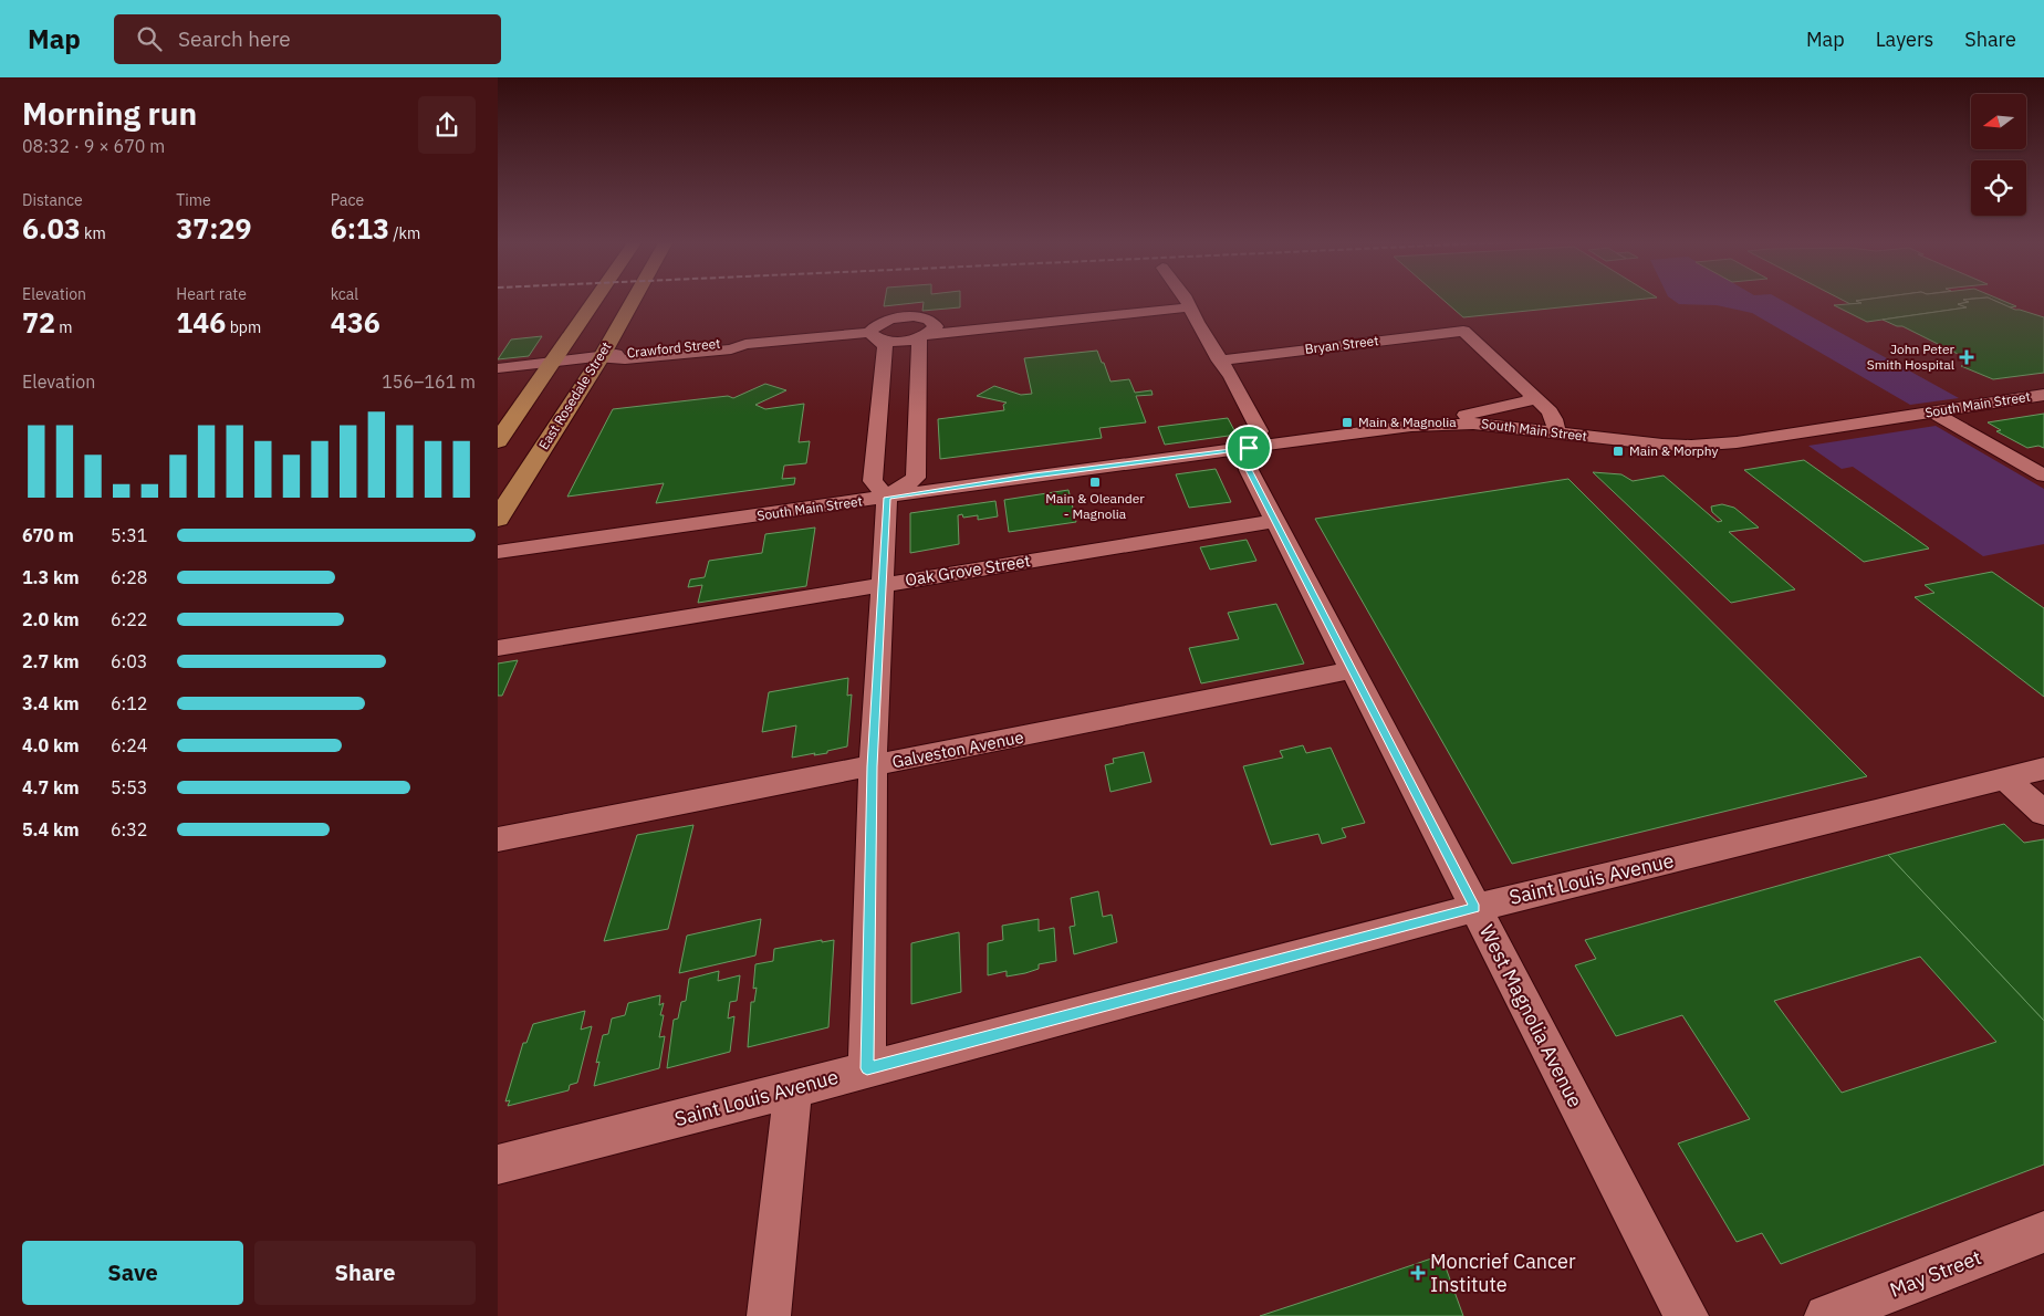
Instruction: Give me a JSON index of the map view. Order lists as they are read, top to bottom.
{
  "streets": {
    "main road": ["East Rosedale Street"],
    "street": [
      "Bryan Street",
      "Crawford Street",
      "South Main Street",
      "Oak Grove Street",
      "Galveston Avenue",
      "Saint Louis Avenue",
      "West Magnolia Avenue",
      "May Street"
    ]
  },
  "crossings": [
    ["Crawford Street", "East Rosedale Street"],
    ["South Main Street", "West Magnolia Avenue"],
    ["Oak Grove Street", "West Magnolia Avenue"],
    ["Galveston Avenue", "West Magnolia Avenue"],
    ["Saint Louis Avenue", "West Magnolia Avenue"]
  ],
  "places": {
    "health": ["John Peter Smith Hospital", "Moncrief Cancer Institute"],
    "transit": ["Main & Magnolia", "Main & Morphy", "Main & Oleander - Magnolia"]
  },
  "north": "left",
  "page": {
    "header": "Map",
    "search": "Search here",
    "nav": ["Map", "Layers", "Share"],
    "heading": ["Morning run", "08:32 · 9 × 670 m"],
    "stats": [
      ["Distance", "6.03 km"],
      ["Time", "37:29"],
      ["Pace", "6:13 /km"],
      ["Elevation", "72 m"],
      ["Heart rate", "146 bpm"],
      ["kcal", "436"]
    ],
    "chart": ["Elevation", "156–161 m"],
    "list": [
      {
        "name": "670 m",
        "note": "5:31"
      },
      {
        "name": "1.3 km",
        "note": "6:28"
      },
      {
        "name": "2.0 km",
        "note": "6:22"
      },
      {
        "name": "2.7 km",
        "note": "6:03"
      },
      {
        "name": "3.4 km",
        "note": "6:12"
      },
      {
        "name": "4.0 km",
        "note": "6:24"
      },
      {
        "name": "4.7 km",
        "note": "5:53"
      },
      {
        "name": "5.4 km",
        "note": "6:32"
      }
    ],
    "buttons": ["Save", "Share"]
  }
}
